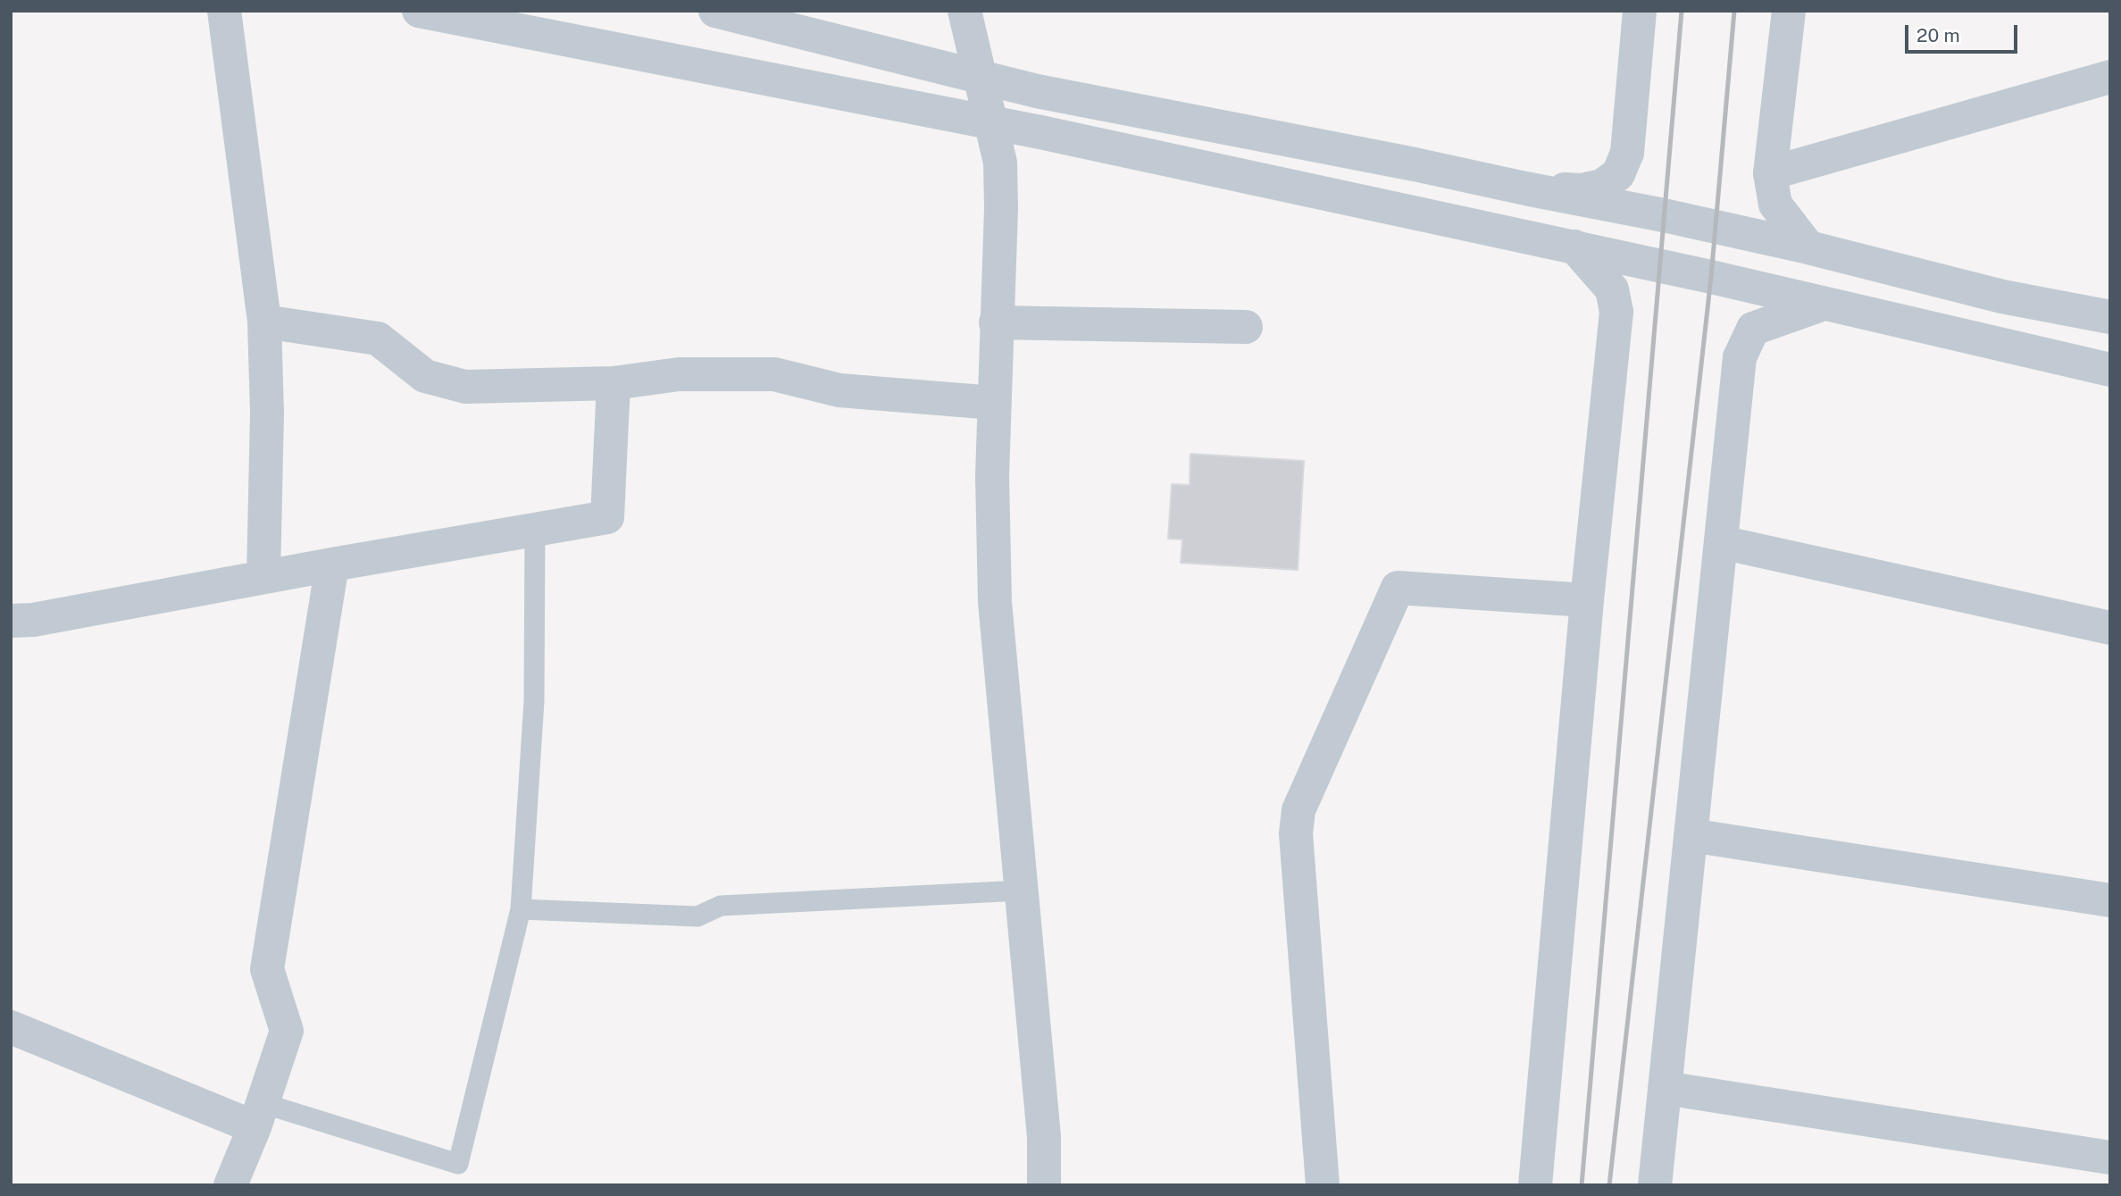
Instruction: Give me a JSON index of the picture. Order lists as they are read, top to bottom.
{
  "scale_bar": "20 m"
}
